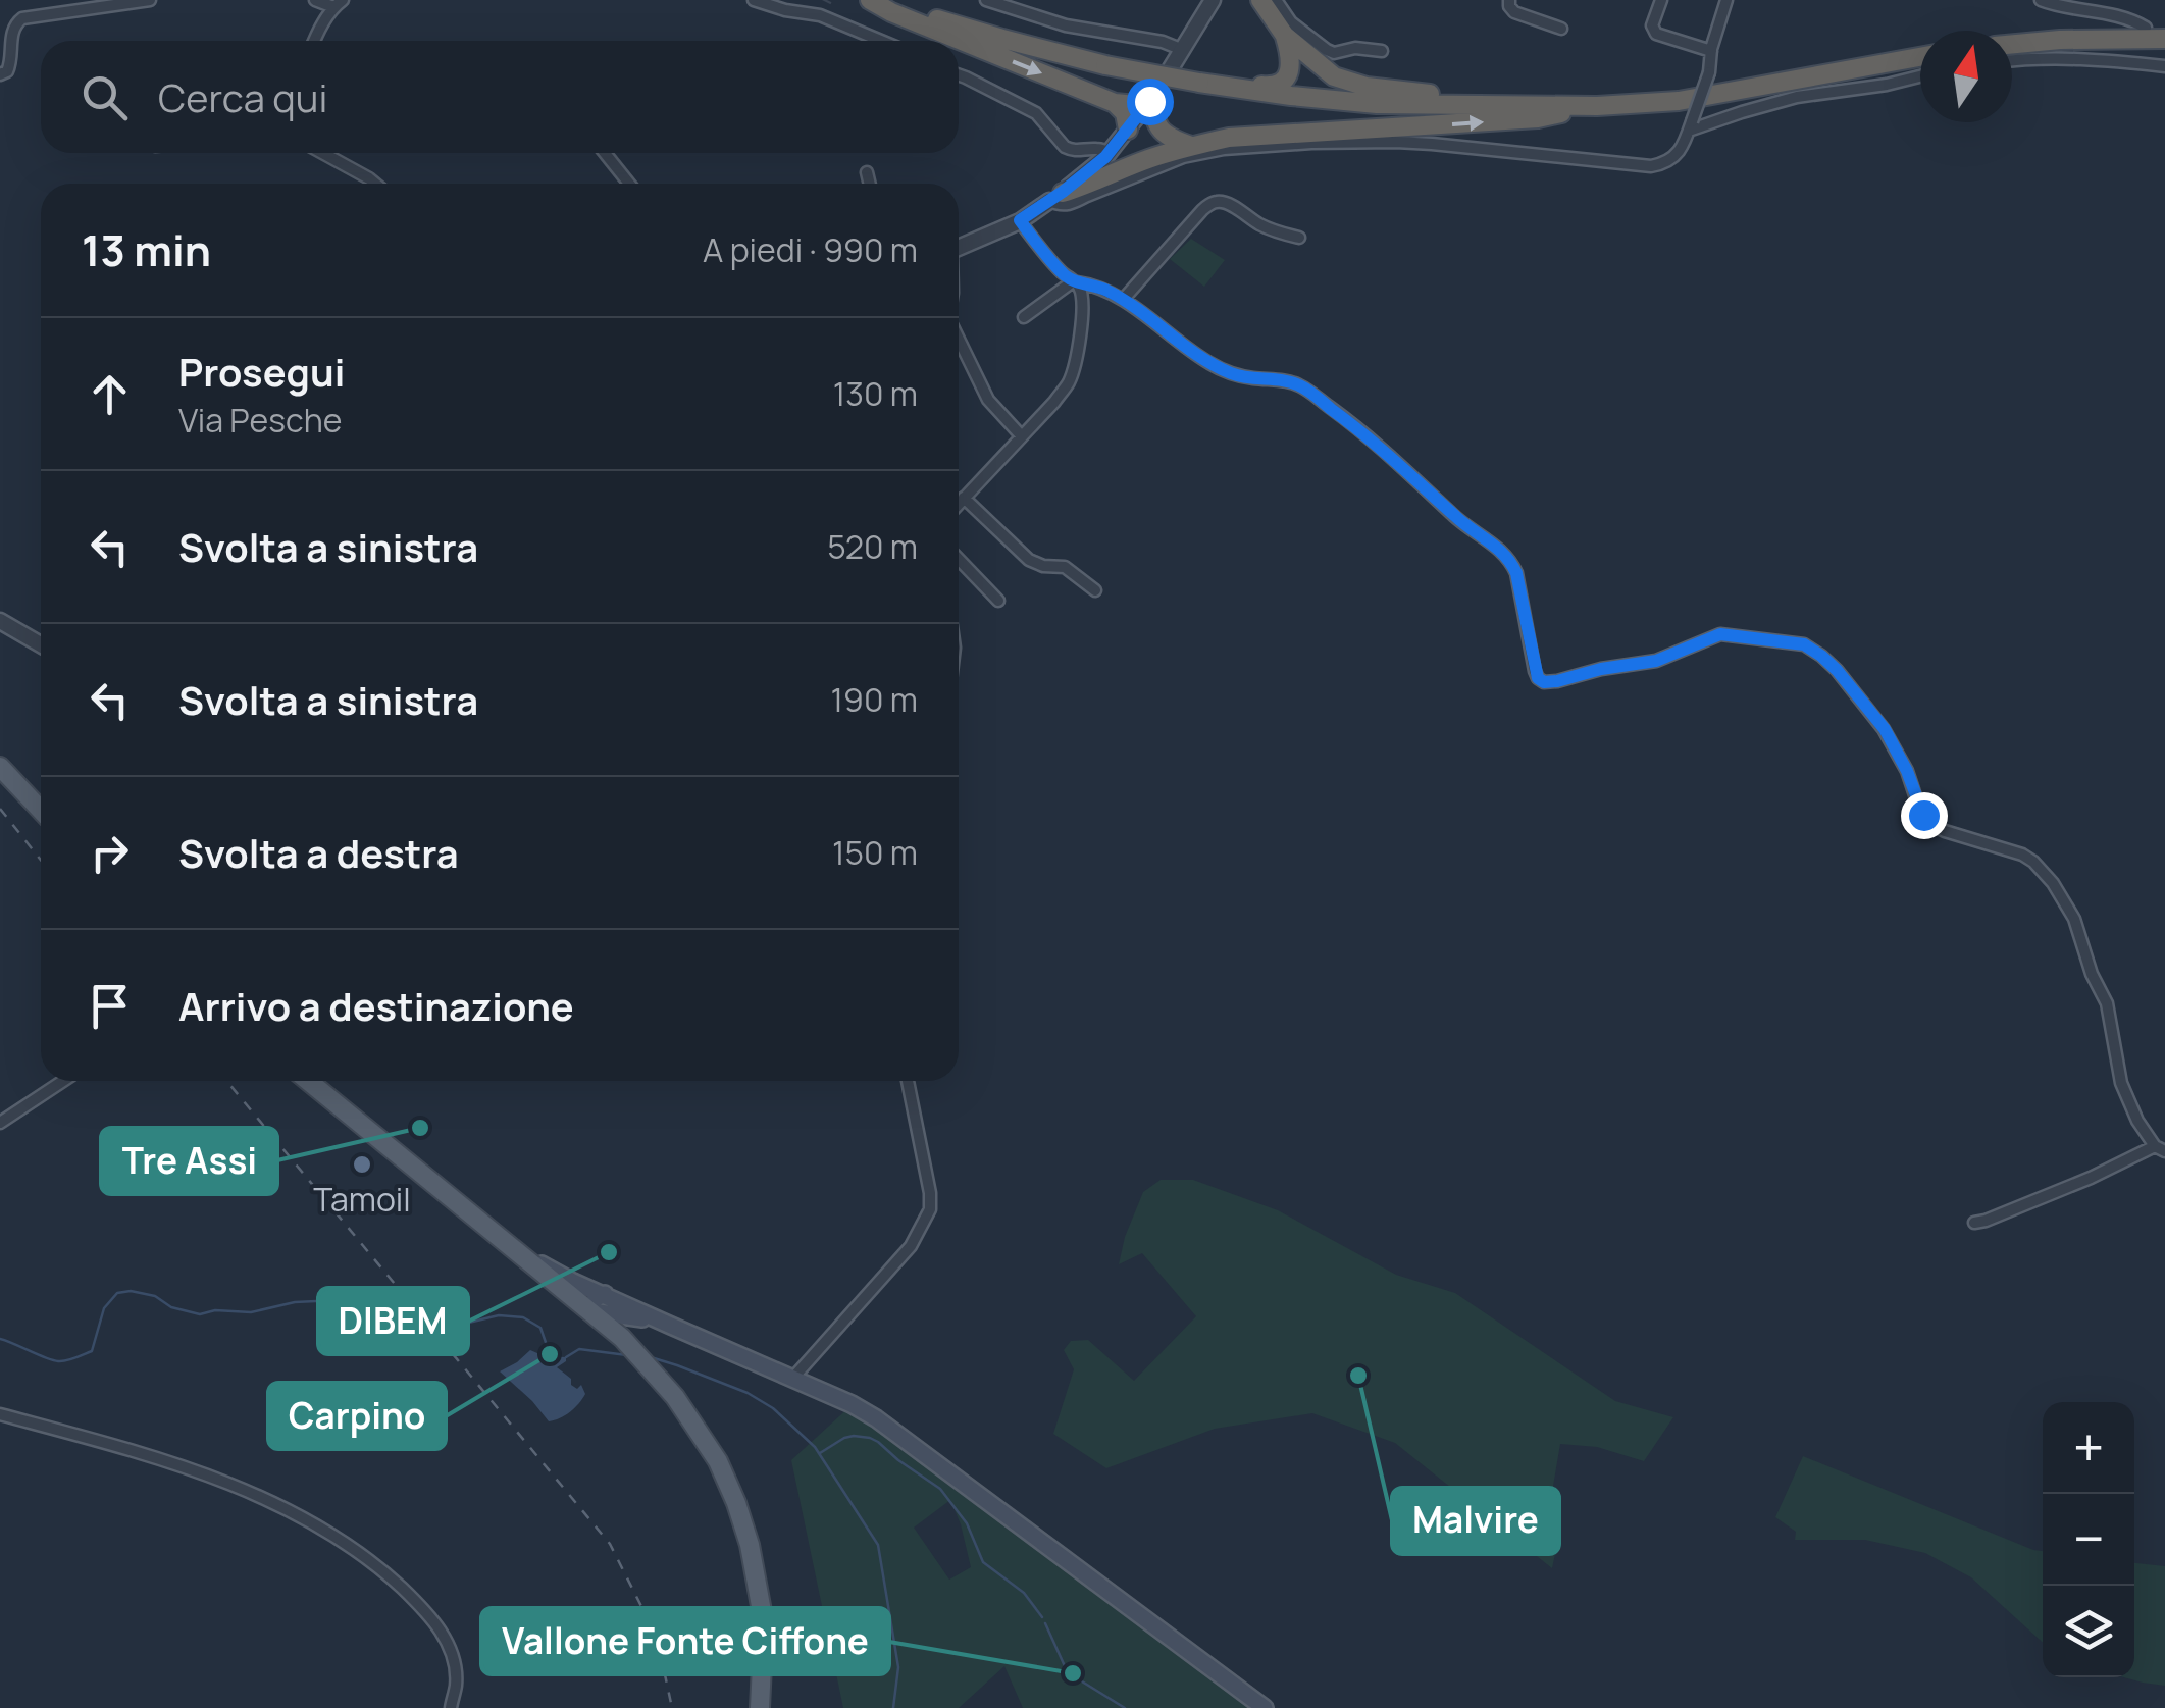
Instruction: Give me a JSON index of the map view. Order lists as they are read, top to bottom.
{
  "places": [
    "Tre Assi",
    "Tamoil",
    "DIBEM",
    "Carpino",
    "Malvire",
    "Vallone Fonte Ciffone"
  ],
  "north": "top",
  "page": {
    "search": "Cerca qui",
    "heading": ["13 min", "A piedi · 990 m"],
    "list": [
      ["Prosegui", "Via Pesche", "130 m"],
      ["Svolta a sinistra", "520 m"],
      ["Svolta a sinistra", "190 m"],
      ["Svolta a destra", "150 m"],
      "Arrivo a destinazione"
    ],
    "map_buttons": ["+", "−"]
  }
}
